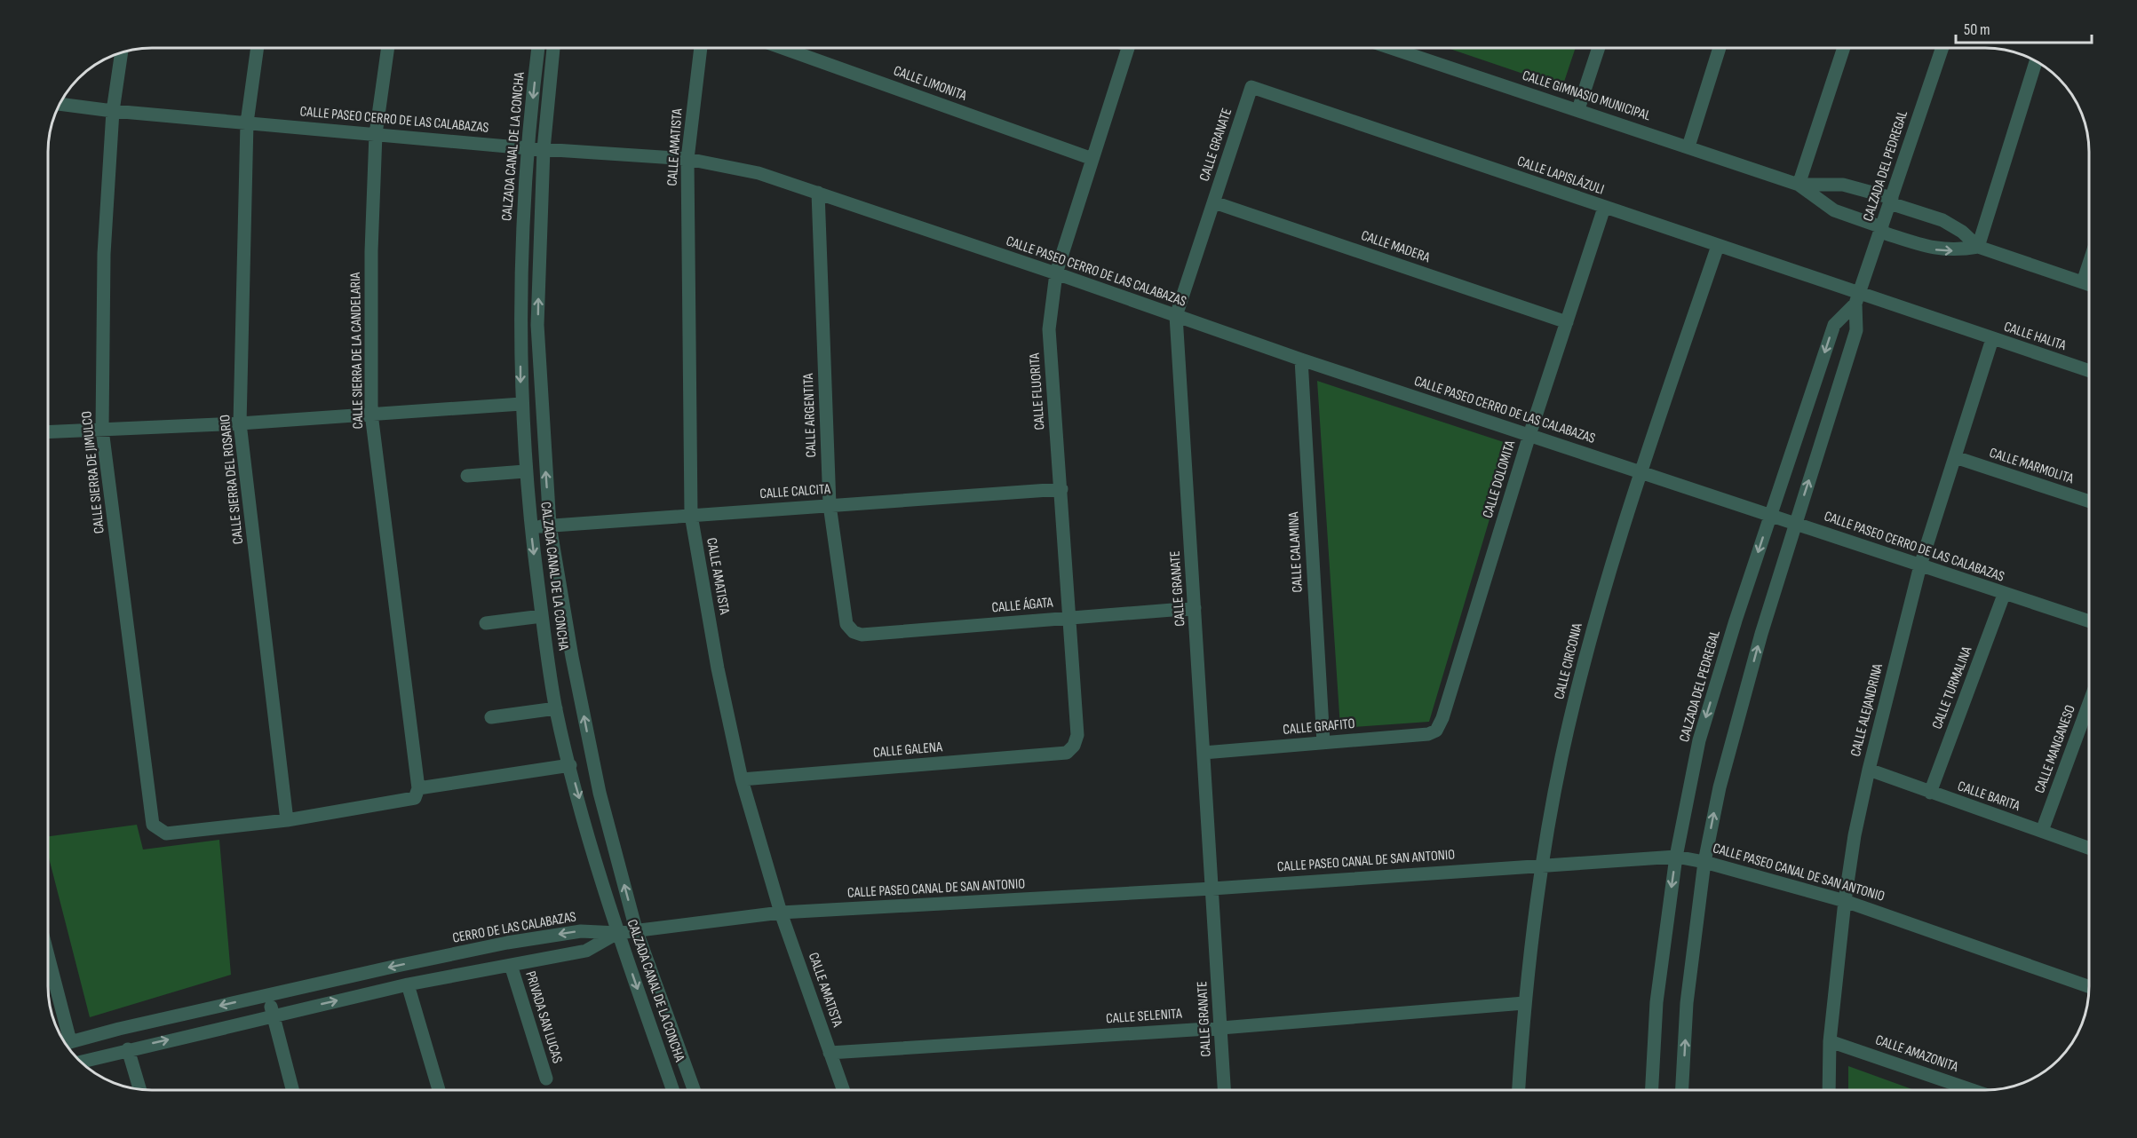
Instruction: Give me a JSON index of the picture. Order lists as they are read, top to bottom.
{
  "streets": {
    "street": [
      "CALLE LIMONITA",
      "CALLE GIMNASIO MUNICIPAL",
      "CALLE PASEO CERRO DE LAS CALABAZAS",
      "CALLE GRANATE",
      "CALZADA CANAL DE LA CONCHA",
      "CALLE AMATISTA",
      "CALZADA DEL PEDREGAL",
      "CALLE LAPISLÁZULI",
      "CALLE MADERA",
      "CALLE HALITA",
      "CALLE SIERRA DE LA CANDELARIA",
      "CALLE FLUORITA",
      "CALLE ARGENTITA",
      "CALLE MARMOLITA",
      "CALLE SIERRA DE JIMULCO",
      "CALLE SIERRA DEL ROSARIO",
      "CALLE DOLOMITA",
      "CALLE CALCITA",
      "CALLE CALAMINA",
      "CALLE ÁGATA",
      "CALLE CIRCONIA",
      "CALLE TURMALINA",
      "CALLE ALEJANDRINA",
      "CALLE GRAFITO",
      "CALLE MANGANESO",
      "CALLE GALENA",
      "CALLE BARITA",
      "CALLE PASEO CANAL DE SAN ANTONIO",
      "CERRO DE LAS CALABAZAS",
      "CALLE SELENITA",
      "PRIVADA SAN LUCAS",
      "CALLE AMAZONITA"
    ]
  },
  "crossings": [
    ["CALLE LIMONITA", "CALLE FLUORITA"],
    ["CALLE GIMNASIO MUNICIPAL", "CALZADA DEL PEDREGAL"],
    ["CALLE PASEO CERRO DE LAS CALABAZAS", "CALLE GRANATE"],
    ["CALLE PASEO CERRO DE LAS CALABAZAS", "CALZADA CANAL DE LA CONCHA"],
    ["CALLE PASEO CERRO DE LAS CALABAZAS", "CALLE AMATISTA"],
    ["CALLE PASEO CERRO DE LAS CALABAZAS", "CALZADA DEL PEDREGAL"],
    ["CALLE PASEO CERRO DE LAS CALABAZAS", "CALLE SIERRA DE LA CANDELARIA"],
    ["CALLE PASEO CERRO DE LAS CALABAZAS", "CALLE FLUORITA"],
    ["CALLE PASEO CERRO DE LAS CALABAZAS", "CALLE ARGENTITA"],
    ["CALLE PASEO CERRO DE LAS CALABAZAS", "CALLE SIERRA DE JIMULCO"],
    ["CALLE PASEO CERRO DE LAS CALABAZAS", "CALLE SIERRA DEL ROSARIO"],
    ["CALLE PASEO CERRO DE LAS CALABAZAS", "CALLE DOLOMITA"],
    ["CALLE PASEO CERRO DE LAS CALABAZAS", "CALLE CALAMINA"],
    ["CALLE PASEO CERRO DE LAS CALABAZAS", "CALLE CIRCONIA"],
    ["CALLE PASEO CERRO DE LAS CALABAZAS", "CALLE TURMALINA"],
    ["CALLE PASEO CERRO DE LAS CALABAZAS", "CALLE ALEJANDRINA"],
    ["CALLE GRANATE", "CALLE LAPISLÁZULI"],
    ["CALLE GRANATE", "CALLE MADERA"],
    ["CALLE GRANATE", "CALLE ÁGATA"],
    ["CALLE GRANATE", "CALLE GRAFITO"],
    ["CALLE GRANATE", "CALLE PASEO CANAL DE SAN ANTONIO"],
    ["CALLE GRANATE", "CALLE SELENITA"],
    ["CALZADA CANAL DE LA CONCHA", "CALLE CALCITA"],
    ["CALZADA CANAL DE LA CONCHA", "CALLE PASEO CANAL DE SAN ANTONIO"],
    ["CALZADA CANAL DE LA CONCHA", "CERRO DE LAS CALABAZAS"],
    ["CALLE AMATISTA", "CALLE CALCITA"],
    ["CALLE AMATISTA", "CALLE GALENA"],
    ["CALLE AMATISTA", "CALLE PASEO CANAL DE SAN ANTONIO"],
    ["CALLE AMATISTA", "CALLE SELENITA"],
    ["CALZADA DEL PEDREGAL", "CALLE LAPISLÁZULI"],
    ["CALZADA DEL PEDREGAL", "CALLE HALITA"],
    ["CALZADA DEL PEDREGAL", "CALLE PASEO CANAL DE SAN ANTONIO"],
    ["CALLE LAPISLÁZULI", "CALLE HALITA"],
    ["CALLE LAPISLÁZULI", "CALLE DOLOMITA"],
    ["CALLE LAPISLÁZULI", "CALLE CIRCONIA"],
    ["CALLE MADERA", "CALLE DOLOMITA"],
    ["CALLE HALITA", "CALLE ALEJANDRINA"],
    ["CALLE FLUORITA", "CALLE CALCITA"],
    ["CALLE FLUORITA", "CALLE ÁGATA"],
    ["CALLE FLUORITA", "CALLE GALENA"],
    ["CALLE ARGENTITA", "CALLE CALCITA"],
    ["CALLE ARGENTITA", "CALLE ÁGATA"],
    ["CALLE MARMOLITA", "CALLE ALEJANDRINA"],
    ["CALLE SIERRA DE JIMULCO", "CALLE SIERRA DEL ROSARIO"],
    ["CALLE DOLOMITA", "CALLE GRAFITO"],
    ["CALLE CALAMINA", "CALLE GRAFITO"],
    ["CALLE CIRCONIA", "CALLE PASEO CANAL DE SAN ANTONIO"],
    ["CALLE CIRCONIA", "CALLE SELENITA"],
    ["CALLE TURMALINA", "CALLE BARITA"],
    ["CALLE ALEJANDRINA", "CALLE BARITA"],
    ["CALLE ALEJANDRINA", "CALLE PASEO CANAL DE SAN ANTONIO"],
    ["CALLE ALEJANDRINA", "CALLE AMAZONITA"],
    ["CALLE MANGANESO", "CALLE BARITA"],
    ["CALLE PASEO CANAL DE SAN ANTONIO", "CERRO DE LAS CALABAZAS"]
  ],
  "scale_bar": "50 m"
}
